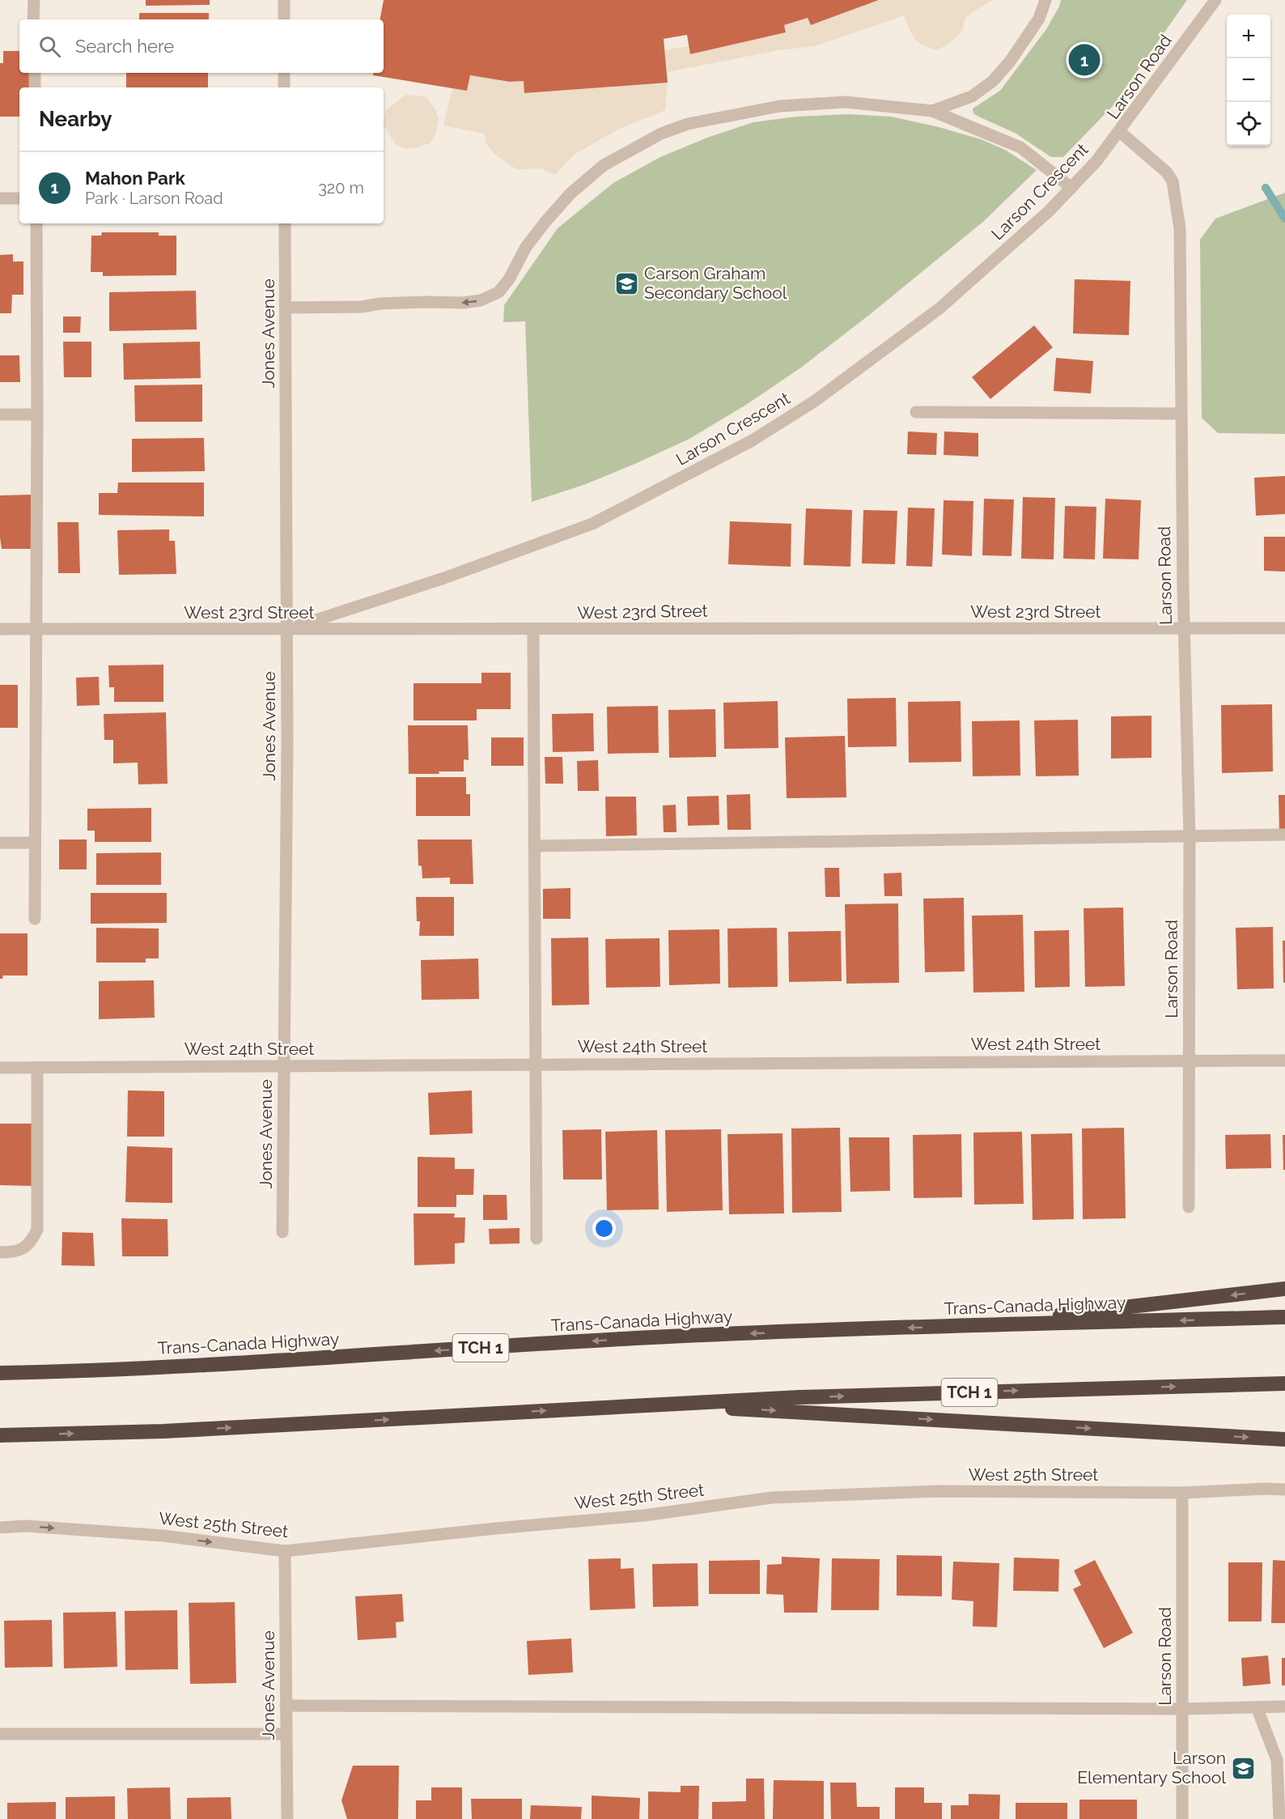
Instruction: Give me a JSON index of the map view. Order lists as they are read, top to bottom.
{
  "streets": {
    "highway": ["Trans-Canada Highway", "TCH 1"],
    "street": [
      "Larson Road",
      "Larson Crescent",
      "Jones Avenue",
      "West 23rd Street",
      "West 24th Street",
      "West 25th Street"
    ]
  },
  "crossings": [
    ["Larson Road", "Larson Crescent"],
    ["Larson Road", "West 23rd Street"],
    ["Larson Road", "West 24th Street"],
    ["Larson Road", "West 25th Street"],
    ["Larson Crescent", "Jones Avenue"],
    ["Larson Crescent", "West 23rd Street"],
    ["Jones Avenue", "West 23rd Street"],
    ["Jones Avenue", "West 24th Street"],
    ["Jones Avenue", "West 25th Street"]
  ],
  "places": {
    "school or university": ["Carson Graham Secondary School", "Larson Elementary School"]
  },
  "page": {
    "map_buttons": ["+", "−"],
    "search": "Search here",
    "pins": "1",
    "heading": "Nearby",
    "list": [
      {
        "mark": "1",
        "name": "Mahon Park",
        "note": "Park · Larson Road",
        "value": "320 m"
      }
    ]
  }
}
